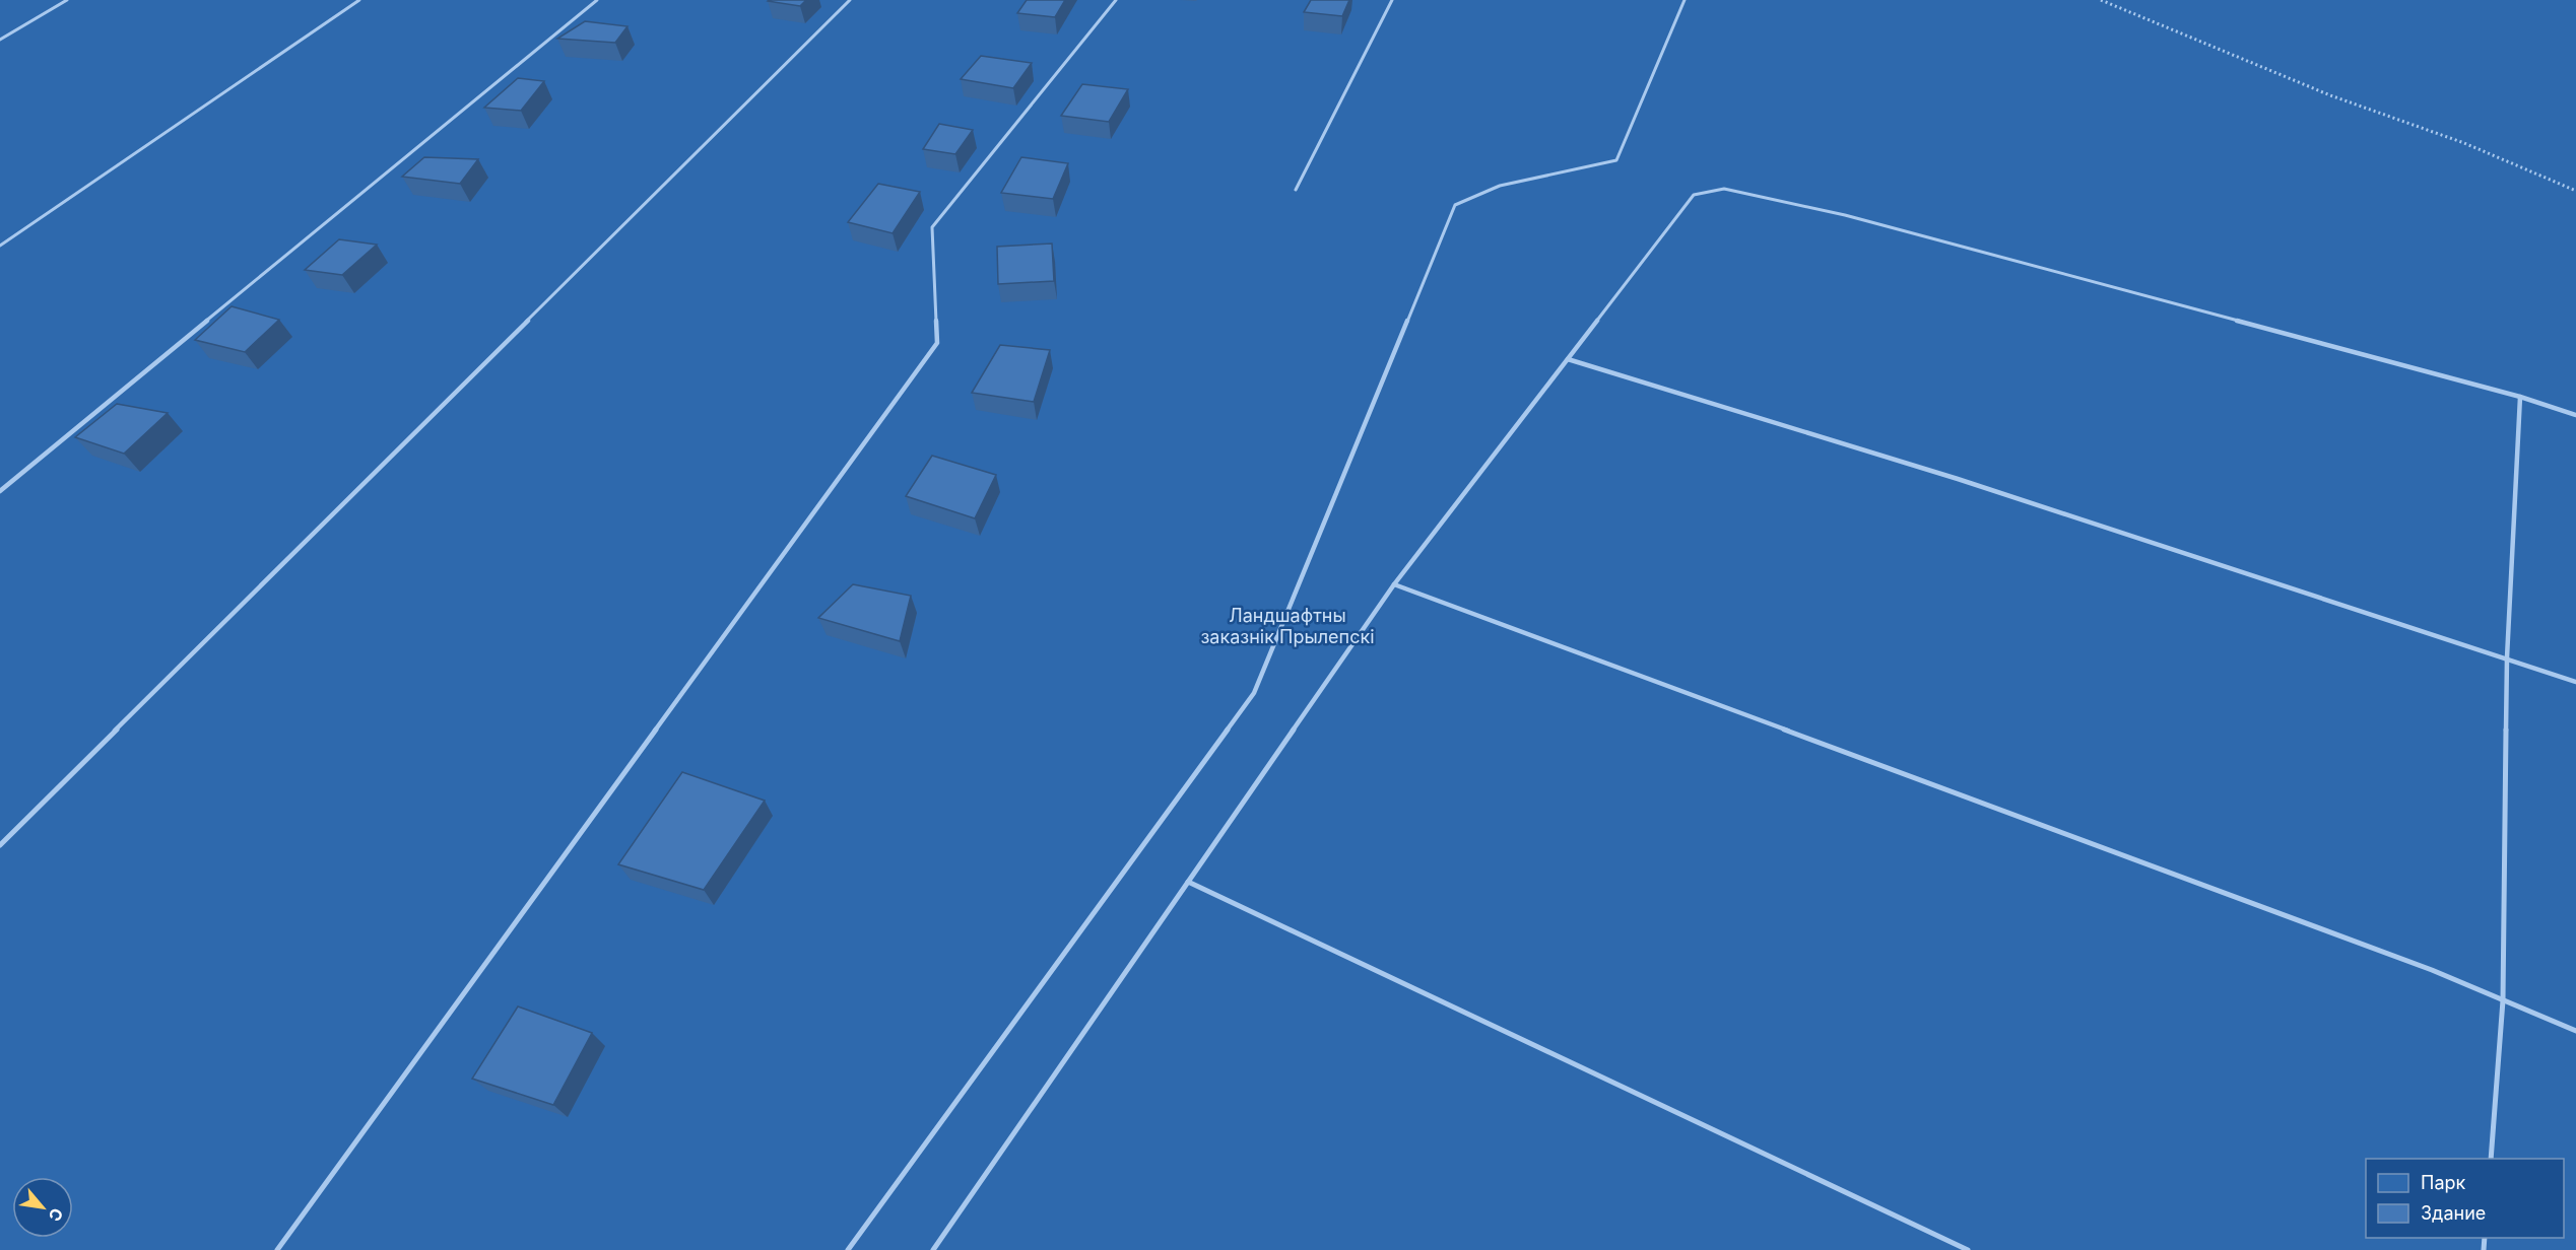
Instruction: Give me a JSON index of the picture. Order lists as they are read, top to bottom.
{
  "parks": ["Ландшафтны заказнік Прылепскі"],
  "legend": ["Парк", "Здание"],
  "north": "bottom right"
}
